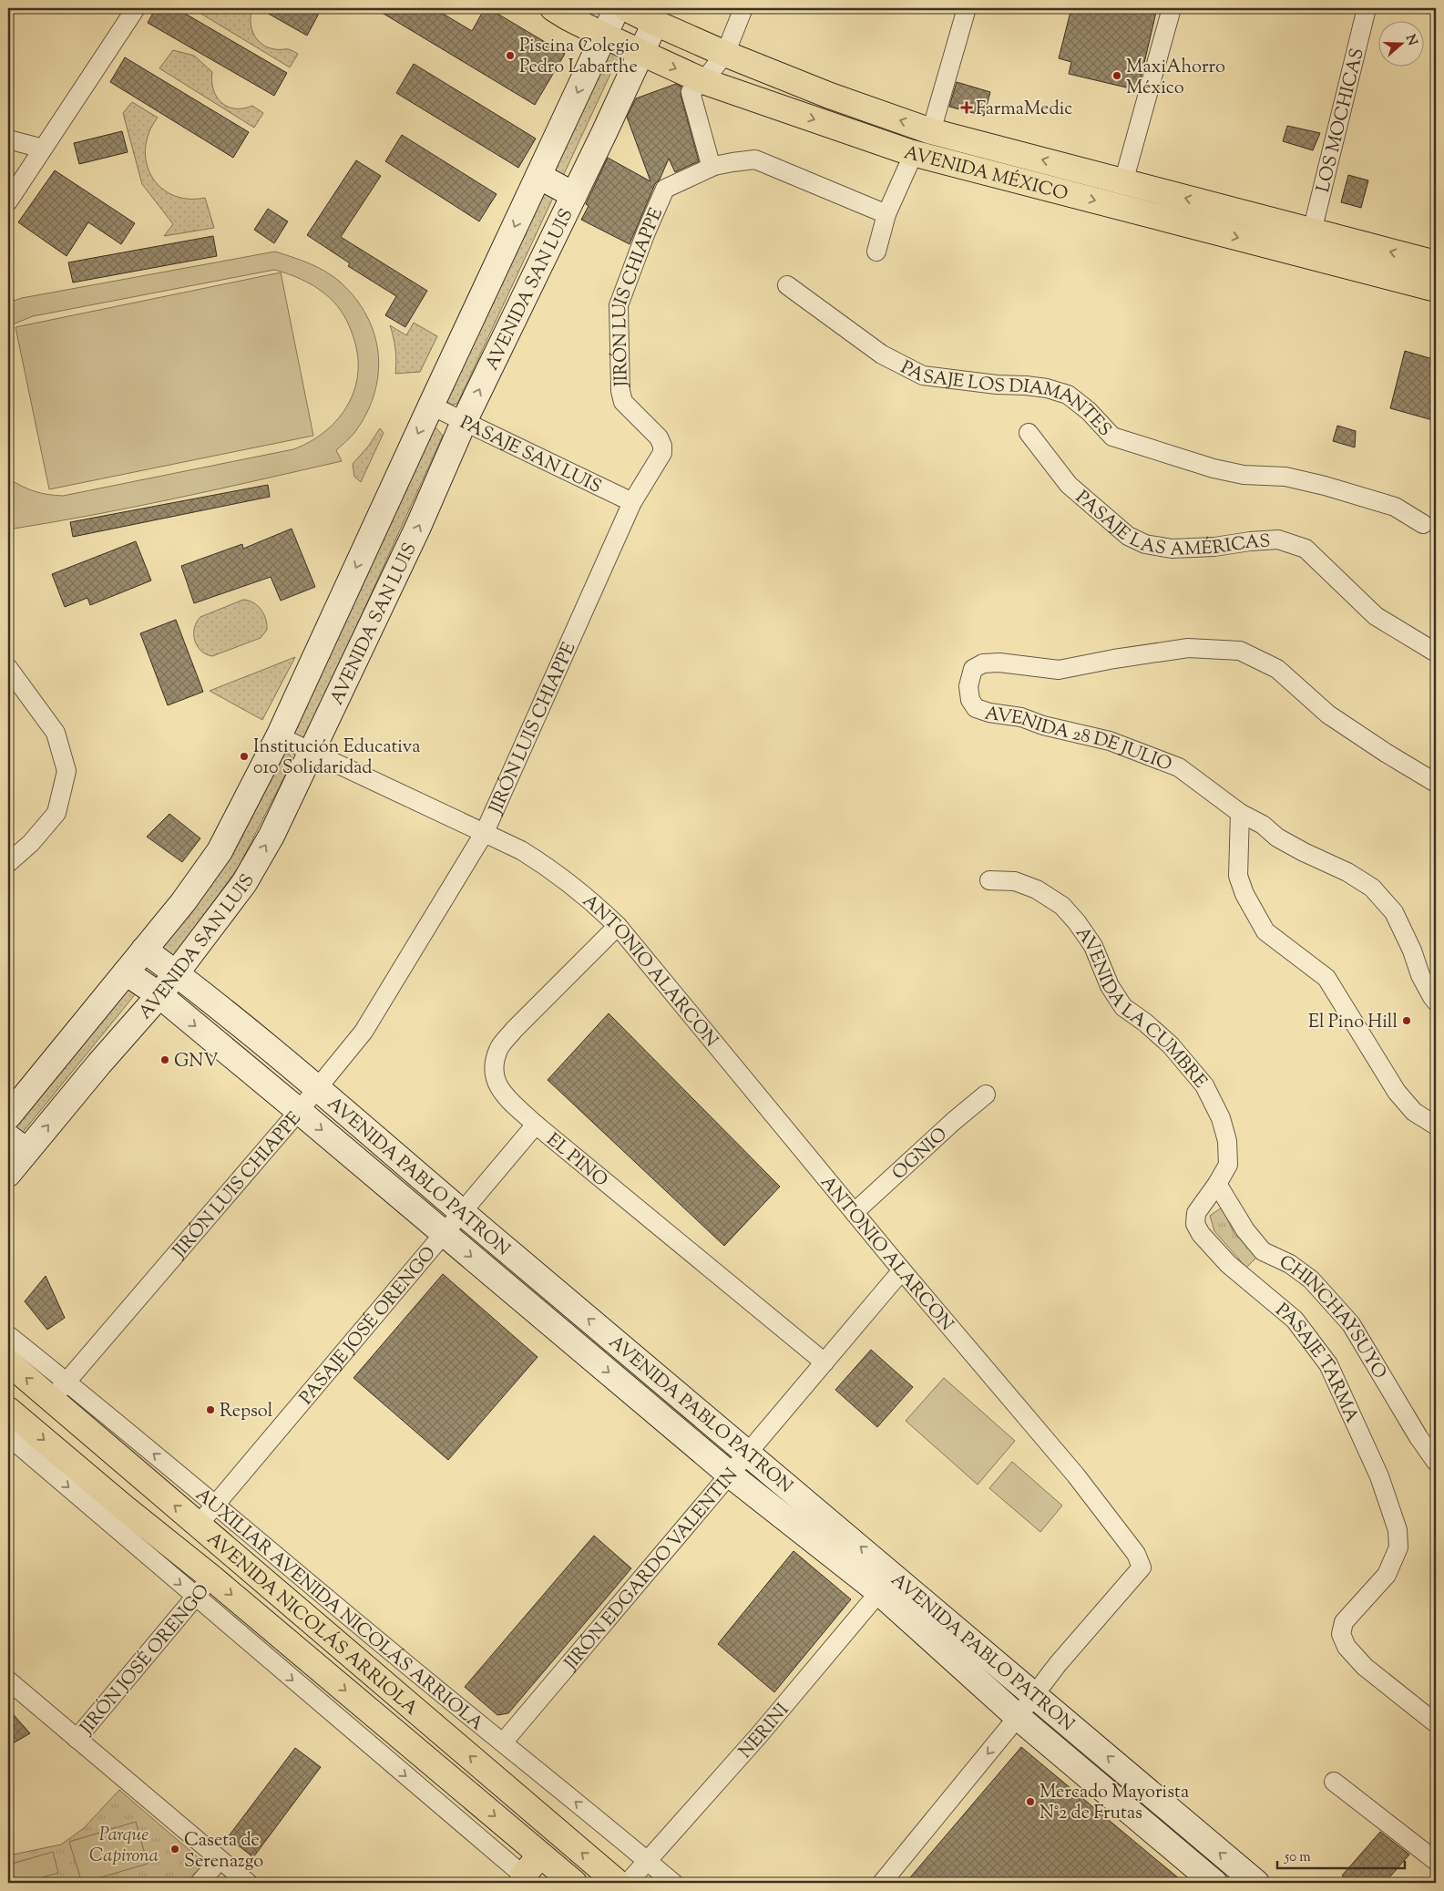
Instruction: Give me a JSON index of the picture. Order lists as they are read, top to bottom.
{
  "streets": {
    "main road": ["AVENIDA MÉXICO", "AVENIDA NICOLÁS ARRIOLA"],
    "street": [
      "LOS MOCHICAS",
      "AVENIDA SAN LUIS",
      "JIRÓN LUIS CHIAPPE",
      "PASAJE LOS DIAMANTES",
      "PASAJE SAN LUIS",
      "PASAJE LAS AMÉRICAS",
      "AVENIDA 28 DE JULIO",
      "ANTONIO ALARCON",
      "AVENIDA LA CUMBRE",
      "OGNIO",
      "EL PINO",
      "AVENIDA PABLO PATRON",
      "CHINCHAYSUYO",
      "PASAJE JOSÉ ORENGO",
      "PASAJE TARMA",
      "JIRÓN EDGARDO VALENTIN",
      "AUXILIAR AVENIDA NICOLÁS ARRIOLA",
      "JIRÓN JOSÉ ORENGO",
      "NERINI"
    ]
  },
  "crossings": [
    ["LOS MOCHICAS", "AVENIDA MÉXICO"],
    ["AVENIDA MÉXICO", "AVENIDA SAN LUIS"],
    ["AVENIDA SAN LUIS", "PASAJE SAN LUIS"],
    ["AVENIDA SAN LUIS", "ANTONIO ALARCON"],
    ["AVENIDA SAN LUIS", "AVENIDA PABLO PATRON"],
    ["JIRÓN LUIS CHIAPPE", "PASAJE SAN LUIS"],
    ["JIRÓN LUIS CHIAPPE", "ANTONIO ALARCON"],
    ["JIRÓN LUIS CHIAPPE", "AVENIDA PABLO PATRON"],
    ["JIRÓN LUIS CHIAPPE", "AUXILIAR AVENIDA NICOLÁS ARRIOLA"],
    ["JIRÓN LUIS CHIAPPE", "AVENIDA NICOLÁS ARRIOLA"],
    ["ANTONIO ALARCON", "OGNIO"],
    ["ANTONIO ALARCON", "EL PINO"],
    ["ANTONIO ALARCON", "AVENIDA PABLO PATRON"],
    ["ANTONIO ALARCON", "JIRÓN EDGARDO VALENTIN"],
    ["AVENIDA LA CUMBRE", "CHINCHAYSUYO"],
    ["AVENIDA LA CUMBRE", "PASAJE TARMA"],
    ["EL PINO", "PASAJE JOSÉ ORENGO"],
    ["EL PINO", "JIRÓN EDGARDO VALENTIN"],
    ["AVENIDA PABLO PATRON", "PASAJE JOSÉ ORENGO"],
    ["AVENIDA PABLO PATRON", "JIRÓN EDGARDO VALENTIN"],
    ["AVENIDA PABLO PATRON", "NERINI"],
    ["CHINCHAYSUYO", "PASAJE TARMA"],
    ["PASAJE JOSÉ ORENGO", "AUXILIAR AVENIDA NICOLÁS ARRIOLA"],
    ["PASAJE JOSÉ ORENGO", "AVENIDA NICOLÁS ARRIOLA"],
    ["JIRÓN EDGARDO VALENTIN", "AUXILIAR AVENIDA NICOLÁS ARRIOLA"],
    ["AUXILIAR AVENIDA NICOLÁS ARRIOLA", "AVENIDA NICOLÁS ARRIOLA"],
    ["AUXILIAR AVENIDA NICOLÁS ARRIOLA", "NERINI"],
    ["AVENIDA NICOLÁS ARRIOLA", "JIRÓN JOSÉ ORENGO"]
  ],
  "parks": ["Parque Capirona"],
  "places": {
    "other": [
      "Piscina Colegio Pedro Labarthe",
      "MaxiAhorro México",
      "Institución Educativa 010 Solidaridad",
      "El Pino Hill",
      "GNV",
      "Repsol",
      "Mercado Mayorista N°2 de Frutas",
      "Caseta de Serenazgo"
    ],
    "health": ["FarmaMedic"]
  },
  "scale_bar": "50 m",
  "north": "right"
}
